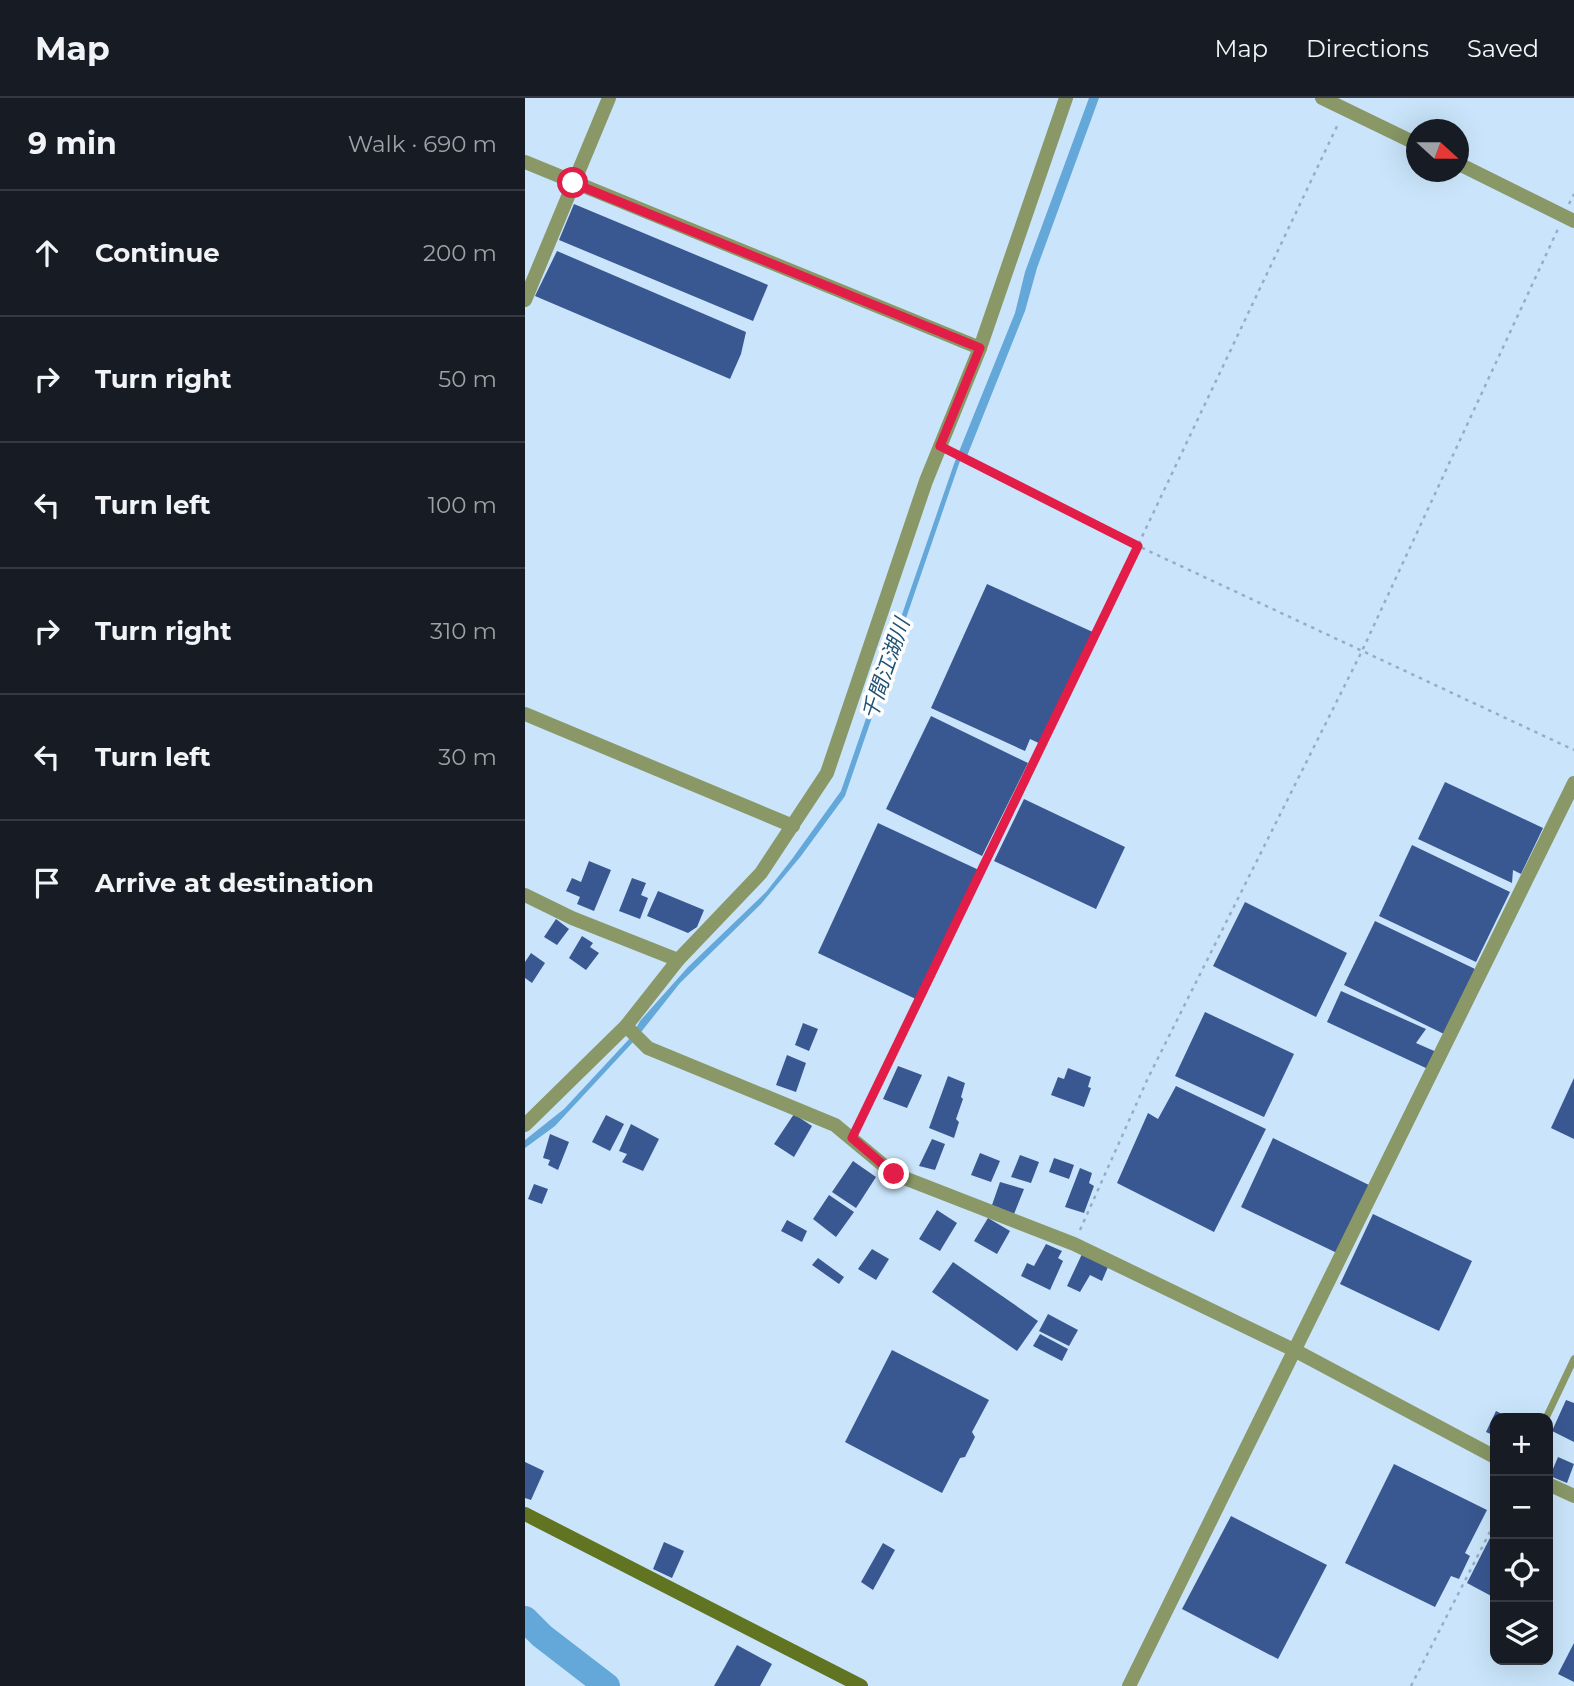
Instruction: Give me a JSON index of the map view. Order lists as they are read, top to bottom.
{
  "water": ["千間江湖川"],
  "north": "right",
  "page": {
    "header": "Map",
    "nav": ["Map", "Directions", "Saved"],
    "heading": ["9 min", "Walk · 690 m"],
    "list": [
      ["Continue", "200 m"],
      ["Turn right", "50 m"],
      ["Turn left", "100 m"],
      ["Turn right", "310 m"],
      ["Turn left", "30 m"],
      "Arrive at destination"
    ],
    "map_buttons": ["+", "−"]
  }
}
